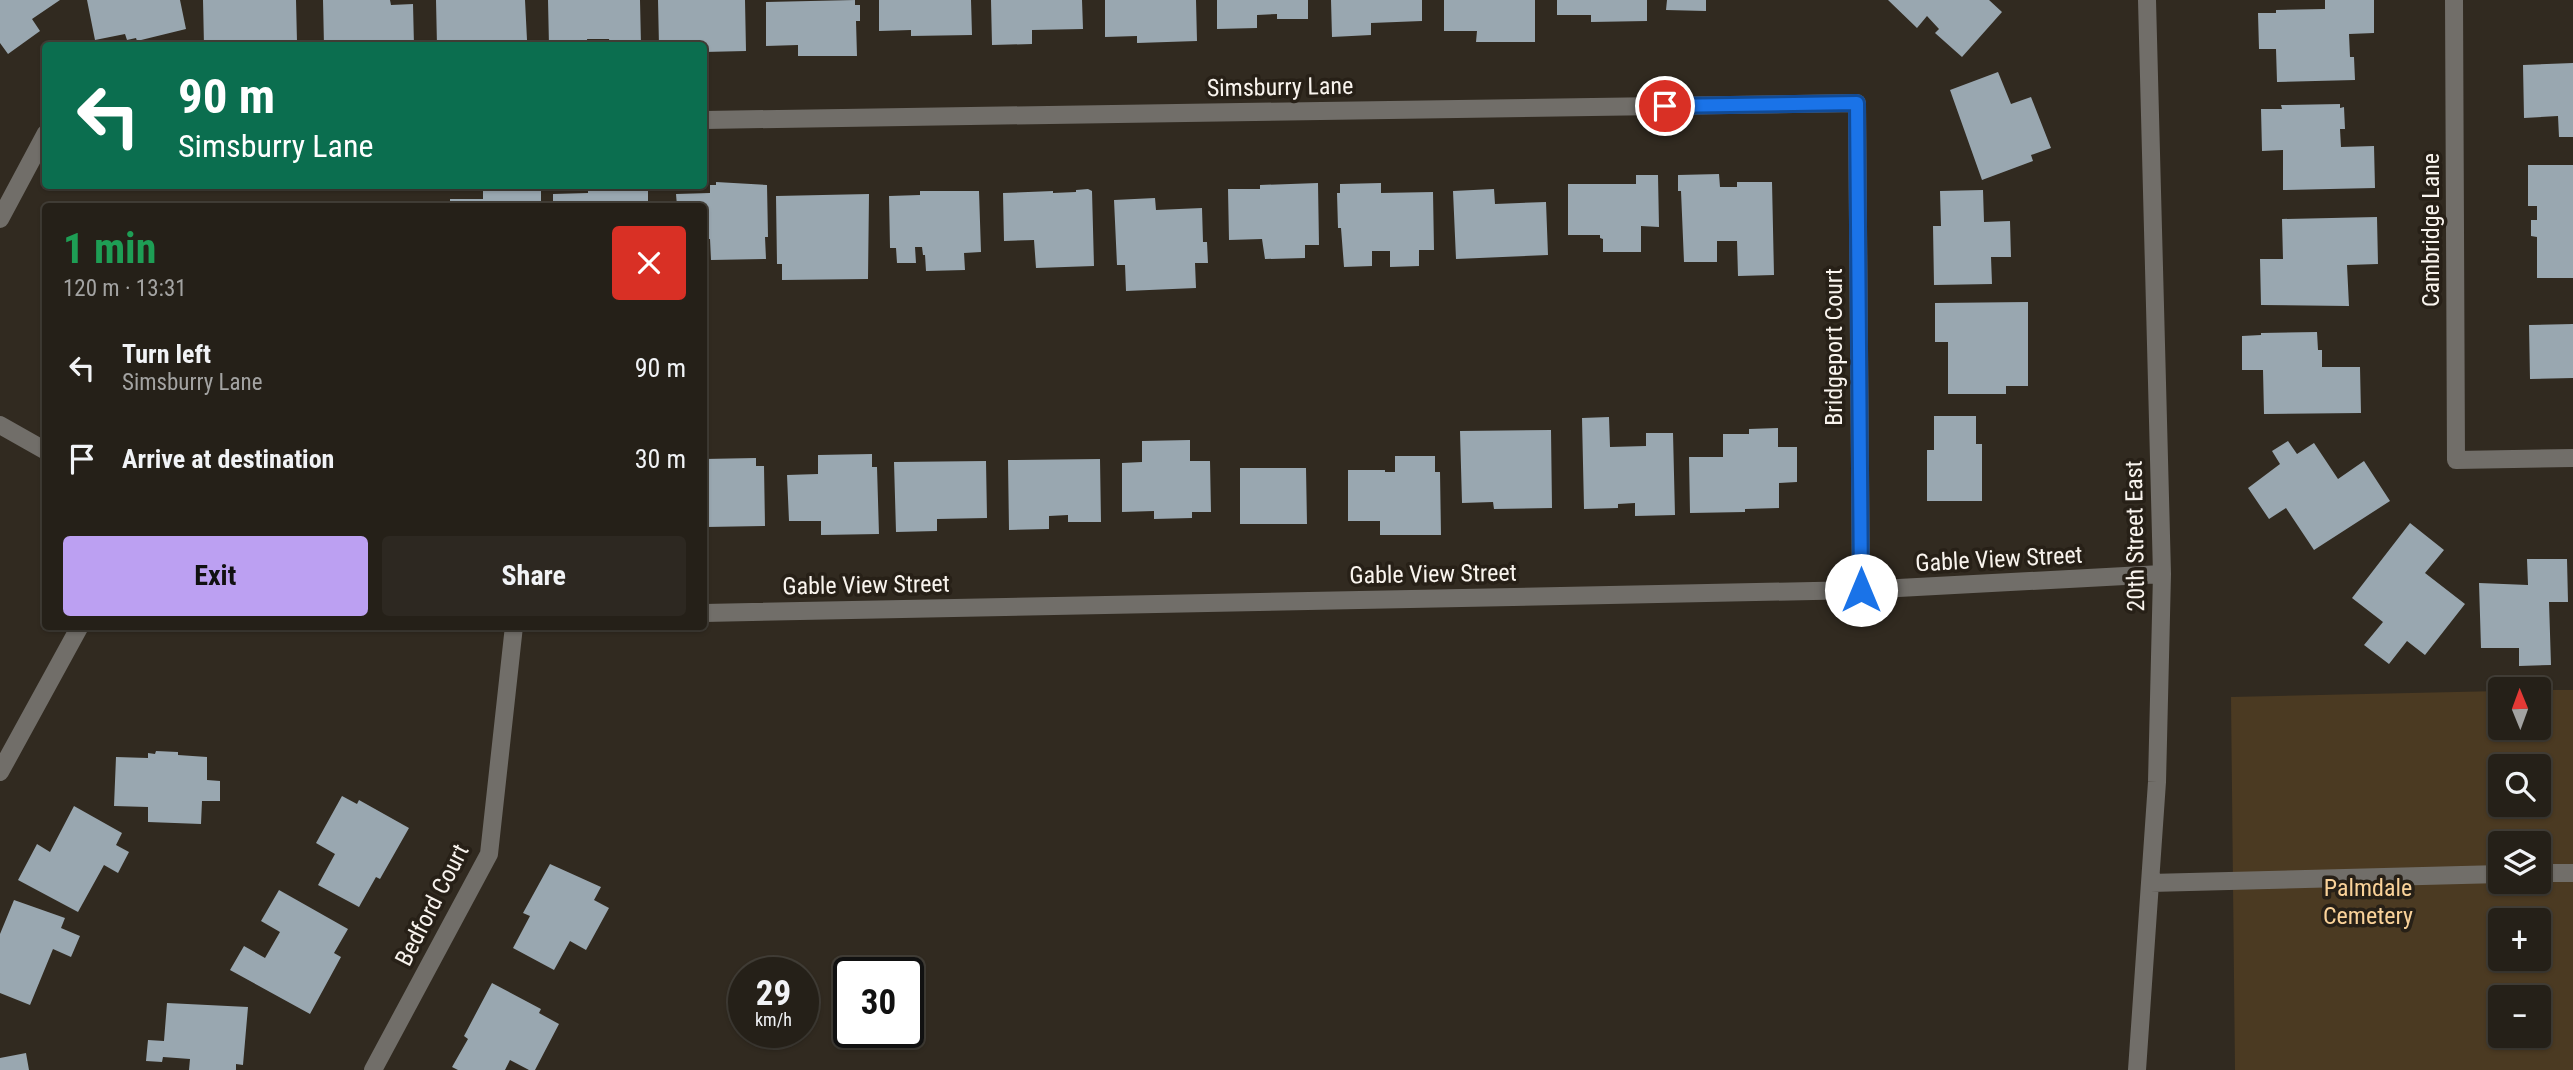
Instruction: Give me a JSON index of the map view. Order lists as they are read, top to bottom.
{
  "streets": {
    "street": [
      "Simsburry Lane",
      "Cambridge Lane",
      "Bridgeport Court",
      "20th Street East",
      "Gable View Street",
      "Bedford Court"
    ]
  },
  "crossings": [
    ["Simsburry Lane", "Bridgeport Court"],
    ["Bridgeport Court", "Gable View Street"],
    ["20th Street East", "Gable View Street"]
  ],
  "parks": ["Palmdale Cemetery"],
  "north": "top",
  "page": {
    "turn": ["90 m", "Simsburry Lane"],
    "heading": ["1 min", "120 m · 13:31"],
    "list": [
      {
        "name": "Turn left",
        "note": "Simsburry Lane",
        "value": "90 m"
      },
      {
        "name": "Arrive at destination",
        "value": "30 m"
      }
    ],
    "buttons": ["Exit", "Share"],
    "map_buttons": ["+", "−"],
    "speed": "29 km/h",
    "limit": "30"
  }
}
